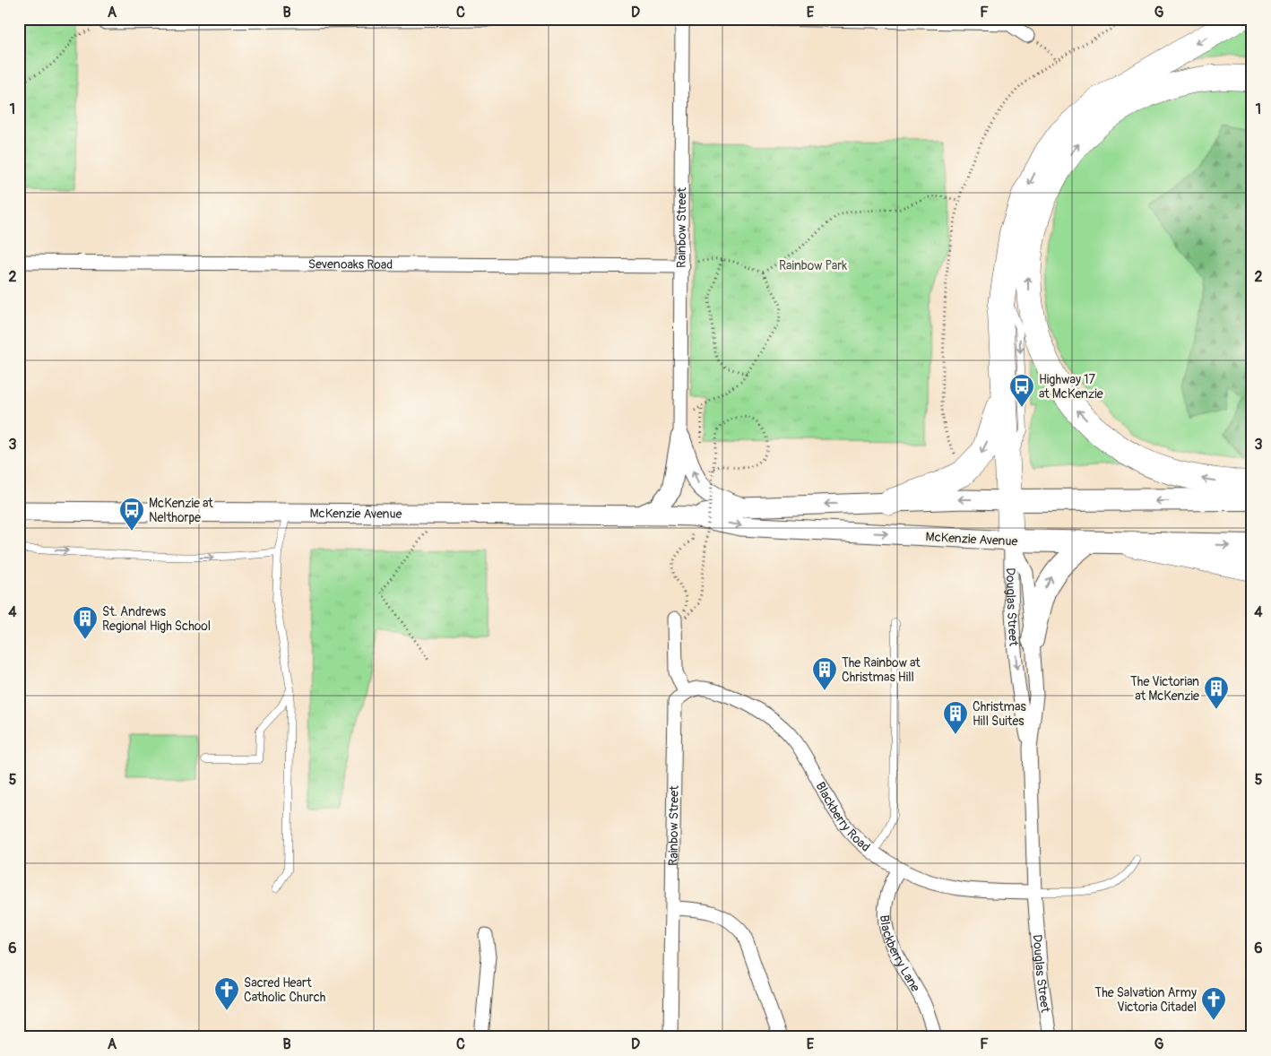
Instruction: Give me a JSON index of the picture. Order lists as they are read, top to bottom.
{
  "streets": {
    "main road": ["McKenzie Avenue"],
    "street": [
      "Rainbow Street",
      "Sevenoaks Road",
      "Douglas Street",
      "Blackberry Road",
      "Blackberry Lane"
    ]
  },
  "crossings": [
    ["Rainbow Street", "Sevenoaks Road"],
    ["Rainbow Street", "Blackberry Road"],
    ["McKenzie Avenue", "Douglas Street"],
    ["Douglas Street", "Blackberry Road"],
    ["Blackberry Road", "Blackberry Lane"]
  ],
  "parks": ["Rainbow Park"],
  "places": {
    "bus stop": ["Highway 17 at McKenzie", "McKenzie at Nelthorpe"],
    "building": [
      "St. Andrews Regional High School",
      "The Rainbow at Christmas Hill",
      "The Victorian at McKenzie",
      "Christmas Hill Suites"
    ],
    "church": ["Sacred Heart Catholic Church", "The Salvation Army Victoria Citadel"]
  },
  "grid": {
    "columns": [
      "A",
      "B",
      "C",
      "D",
      "E",
      "F",
      "G"
    ],
    "rows": [
      "1",
      "2",
      "3",
      "4",
      "5",
      "6"
    ]
  }
}
